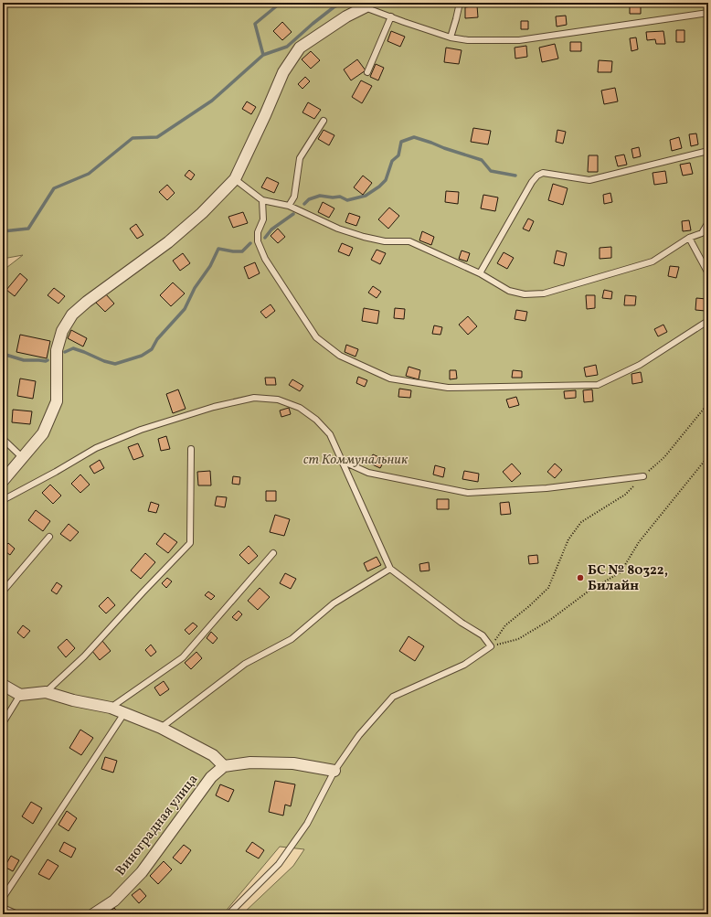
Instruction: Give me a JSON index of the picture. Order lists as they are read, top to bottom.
{
  "streets": {
    "street": ["Виноградная улица"]
  },
  "parks": ["ст Коммунальник"],
  "places": ["БС № 80322, Билайн"]
}
